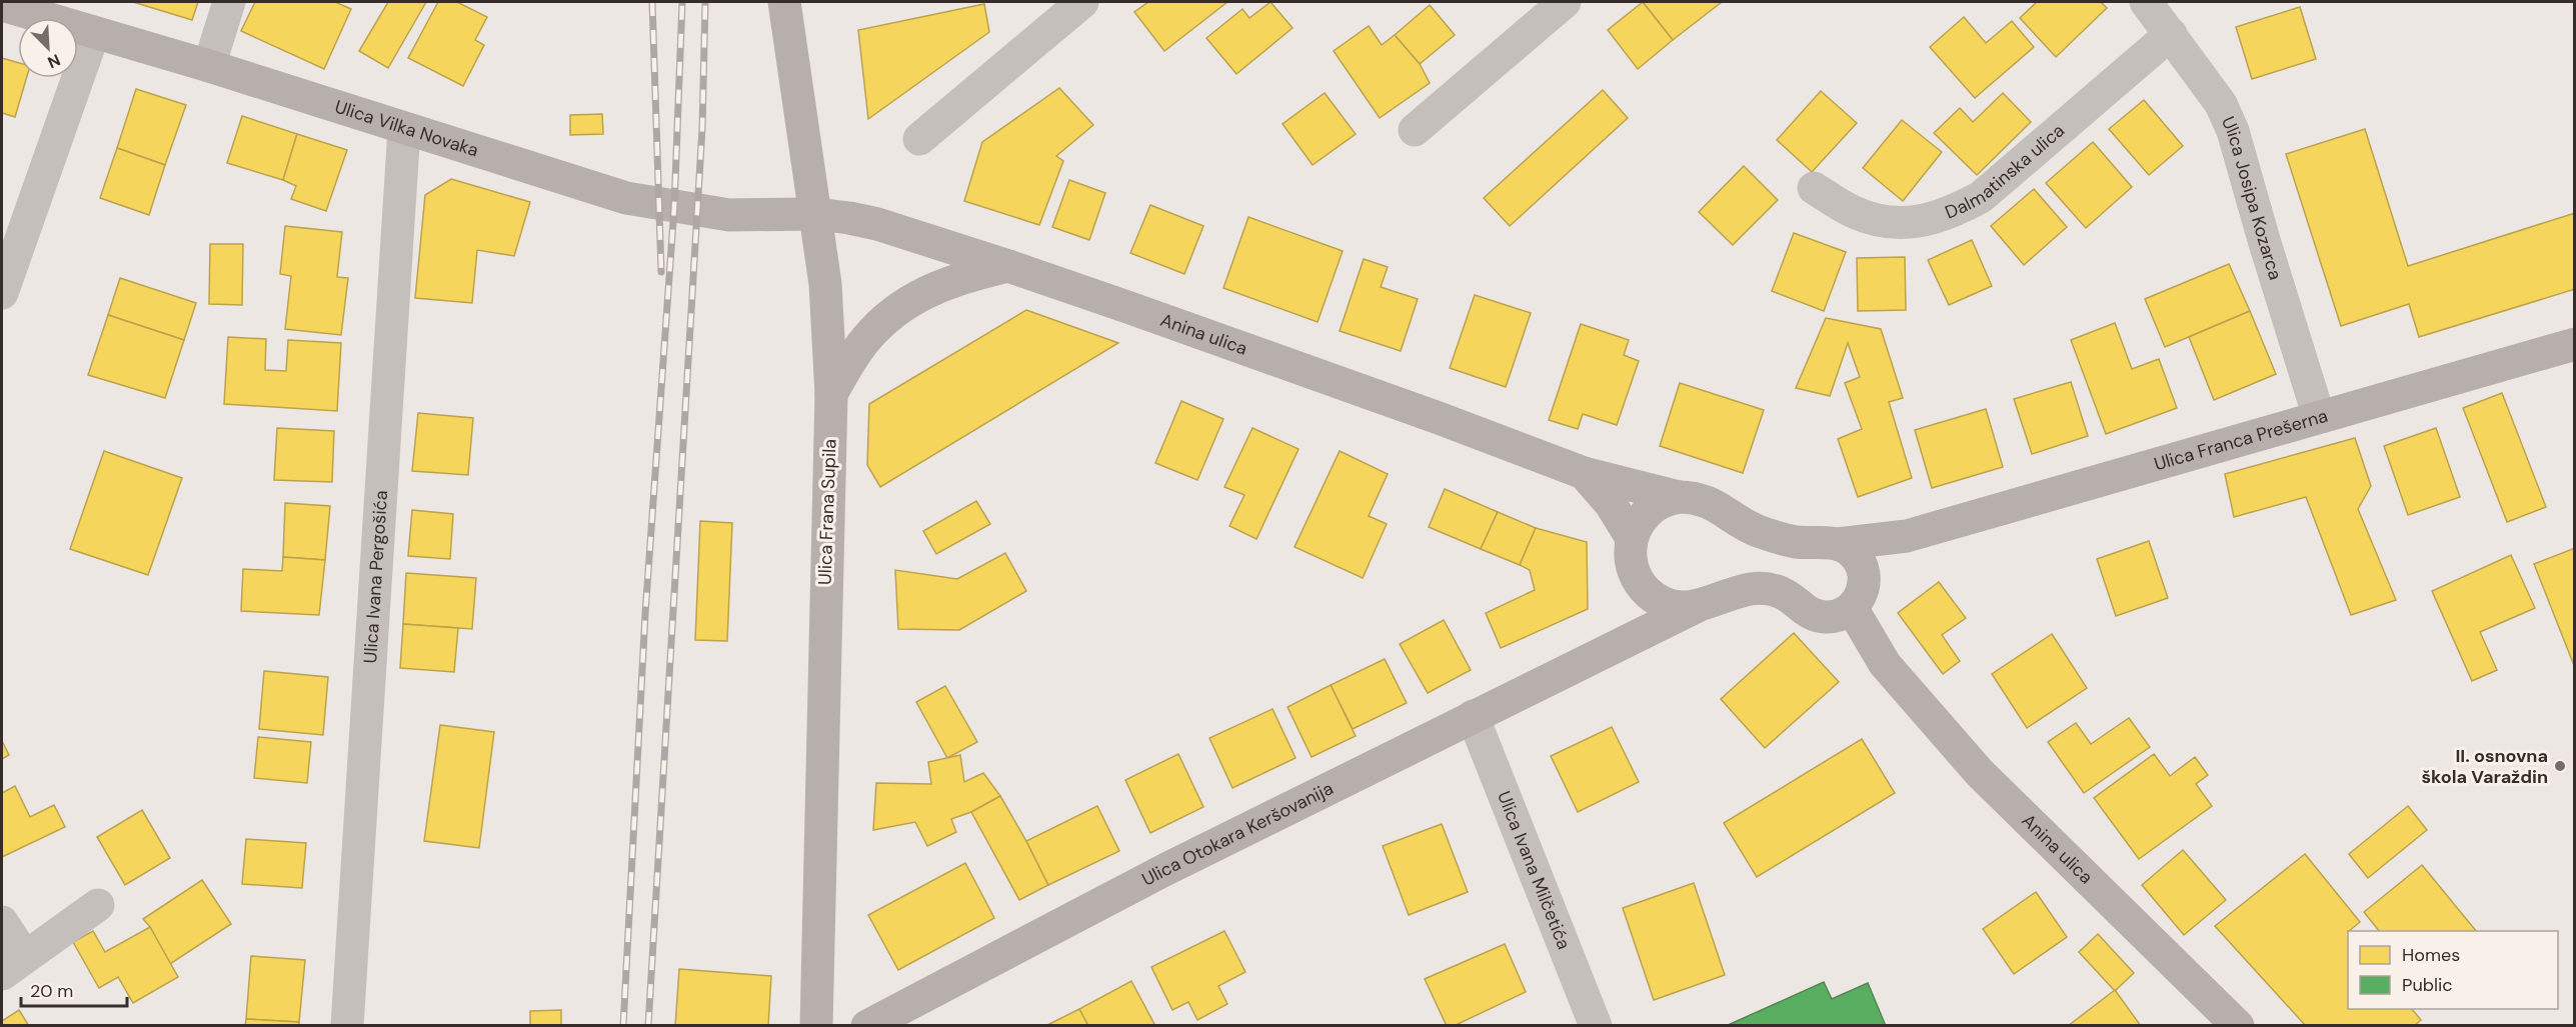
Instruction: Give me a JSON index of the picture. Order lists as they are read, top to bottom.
{
  "streets": {
    "main road": [
      "Ulica Vilka Novaka",
      "Anina ulica",
      "Ulica Franca Prešerna",
      "Ulica Frana Supila",
      "Ulica Otokara Keršovanija"
    ],
    "street": [
      "Dalmatinska ulica",
      "Ulica Josipa Kozarca",
      "Ulica Ivana Pergošića",
      "Ulica Ivana Milčetića"
    ]
  },
  "crossings": [
    ["Ulica Vilka Novaka", "Anina ulica"],
    ["Ulica Vilka Novaka", "Ulica Frana Supila"],
    ["Ulica Vilka Novaka", "Ulica Ivana Pergošića"],
    ["Dalmatinska ulica", "Ulica Josipa Kozarca"],
    ["Ulica Josipa Kozarca", "Ulica Franca Prešerna"],
    ["Anina ulica", "Ulica Franca Prešerna"],
    ["Anina ulica", "Ulica Frana Supila"],
    ["Anina ulica", "Ulica Otokara Keršovanija"],
    ["Ulica Otokara Keršovanija", "Ulica Ivana Milčetića"]
  ],
  "places": ["II. osnovna škola Varaždin"],
  "legend": ["Homes", "Public"],
  "scale_bar": "20 m",
  "north": "bottom right"
}
